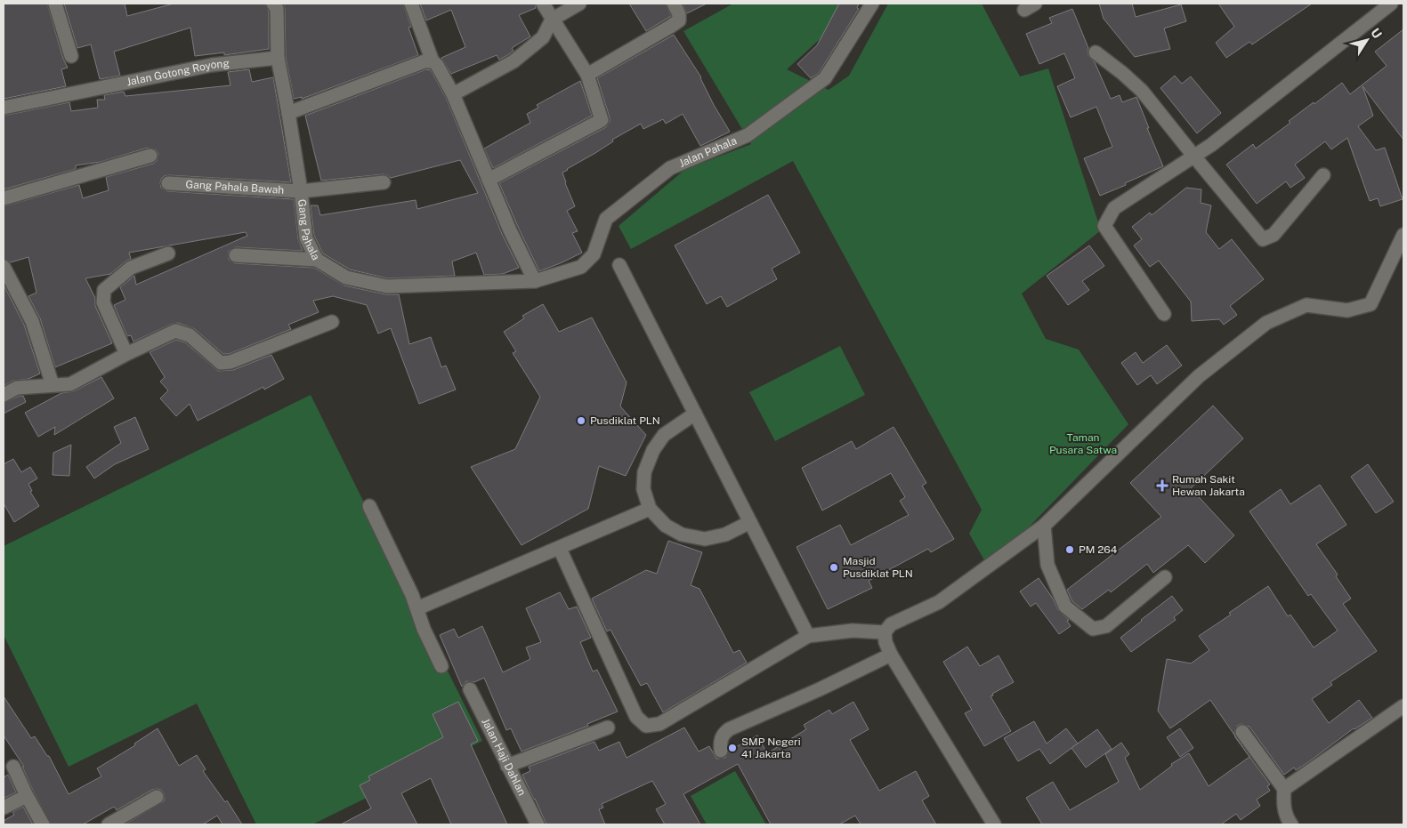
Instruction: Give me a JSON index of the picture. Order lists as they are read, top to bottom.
{
  "streets": {
    "street": [
      "Jalan Gotong Royong",
      "Jalan Pahala",
      "Gang Pahala Bawah",
      "Gang Pahala",
      "Jalan Haji Dahlan"
    ]
  },
  "crossings": [
    ["Jalan Gotong Royong", "Gang Pahala"],
    ["Jalan Pahala", "Gang Pahala"],
    ["Gang Pahala Bawah", "Gang Pahala"]
  ],
  "parks": ["Taman Pusara Satwa"],
  "places": {
    "other": [
      "Pusdiklat PLN",
      "PM 264",
      "Masjid Pusdiklat PLN",
      "SMP Negeri 41 Jakarta"
    ],
    "health": ["Rumah Sakit Hewan Jakarta"]
  },
  "north": "top right"
}
